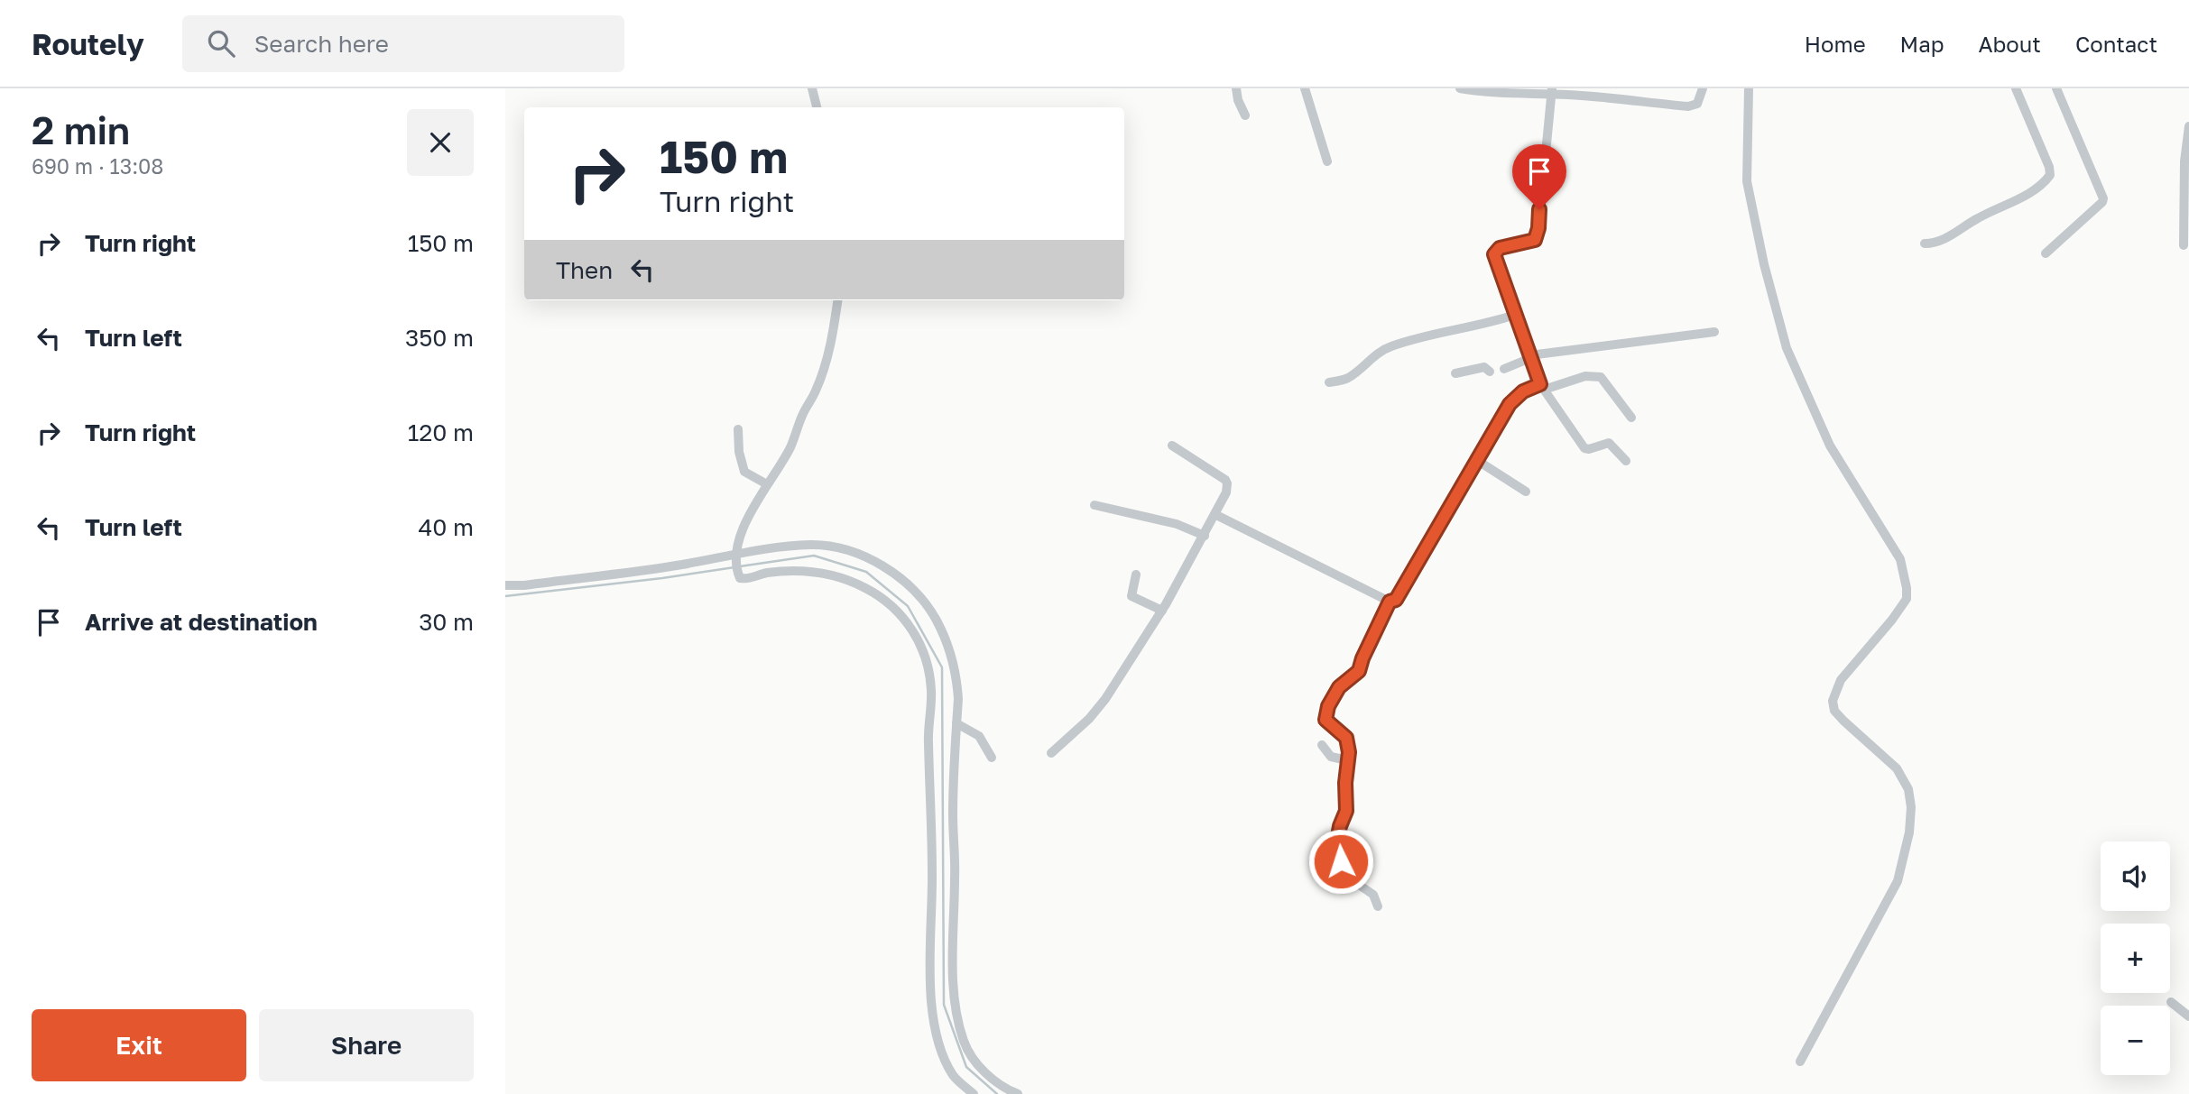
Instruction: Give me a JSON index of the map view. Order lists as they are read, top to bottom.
{
  "page": {
    "header": "Routely",
    "search": "Search here",
    "nav": [
      "Home",
      "Map",
      "About",
      "Contact"
    ],
    "heading": ["2 min", "690 m · 13:08"],
    "turn": ["150 m", "Turn right"],
    "list": [
      {
        "name": "Turn right",
        "value": "150 m"
      },
      {
        "name": "Turn left",
        "value": "350 m"
      },
      {
        "name": "Turn right",
        "value": "120 m"
      },
      {
        "name": "Turn left",
        "value": "40 m"
      },
      {
        "name": "Arrive at destination",
        "value": "30 m"
      }
    ],
    "then": "Then",
    "map_buttons": ["+", "−"],
    "buttons": ["Exit", "Share"]
  }
}
